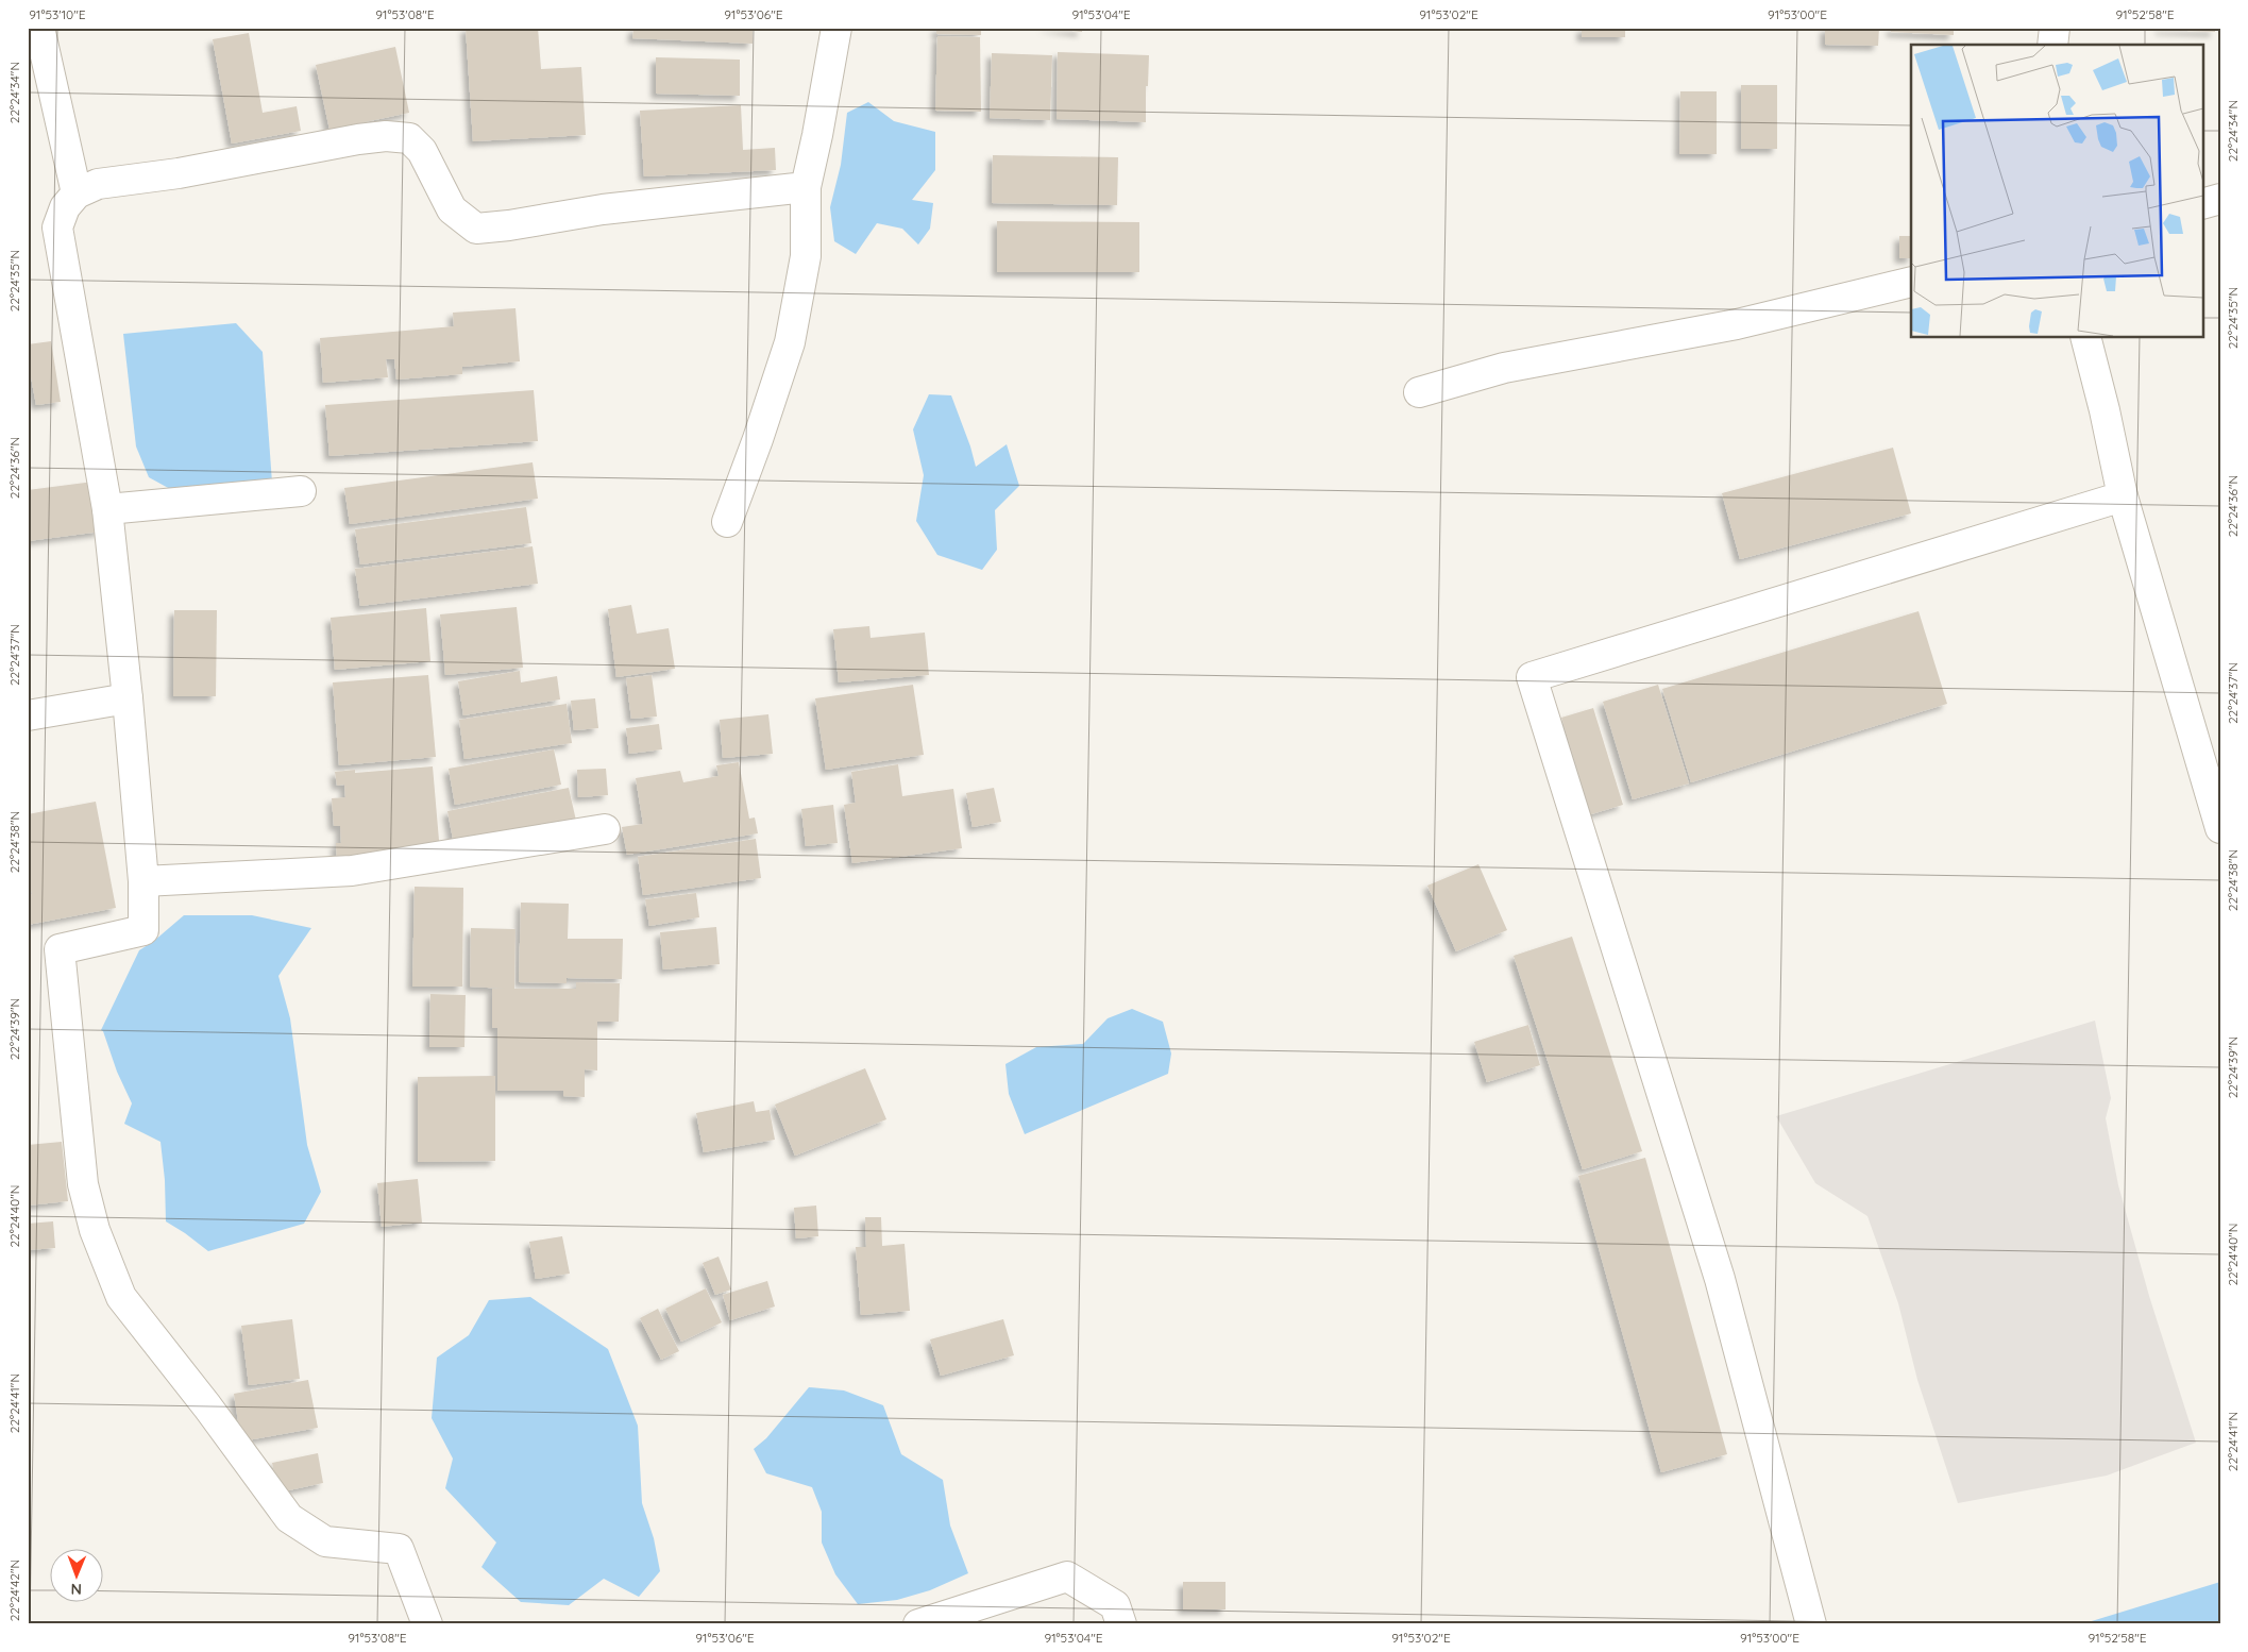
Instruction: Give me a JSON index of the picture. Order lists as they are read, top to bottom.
{
  "north": "bottom",
  "coordinates": [
    "91°53'10\"E",
    "91°53'08\"E",
    "91°53'06\"E",
    "91°53'04\"E",
    "91°53'02\"E",
    "91°53'00\"E",
    "91°52'58\"E",
    "22°24'34\"N",
    "22°24'35\"N",
    "22°24'36\"N",
    "22°24'37\"N",
    "22°24'38\"N",
    "22°24'39\"N",
    "22°24'40\"N",
    "22°24'41\"N",
    "22°24'42\"N"
  ]
}
